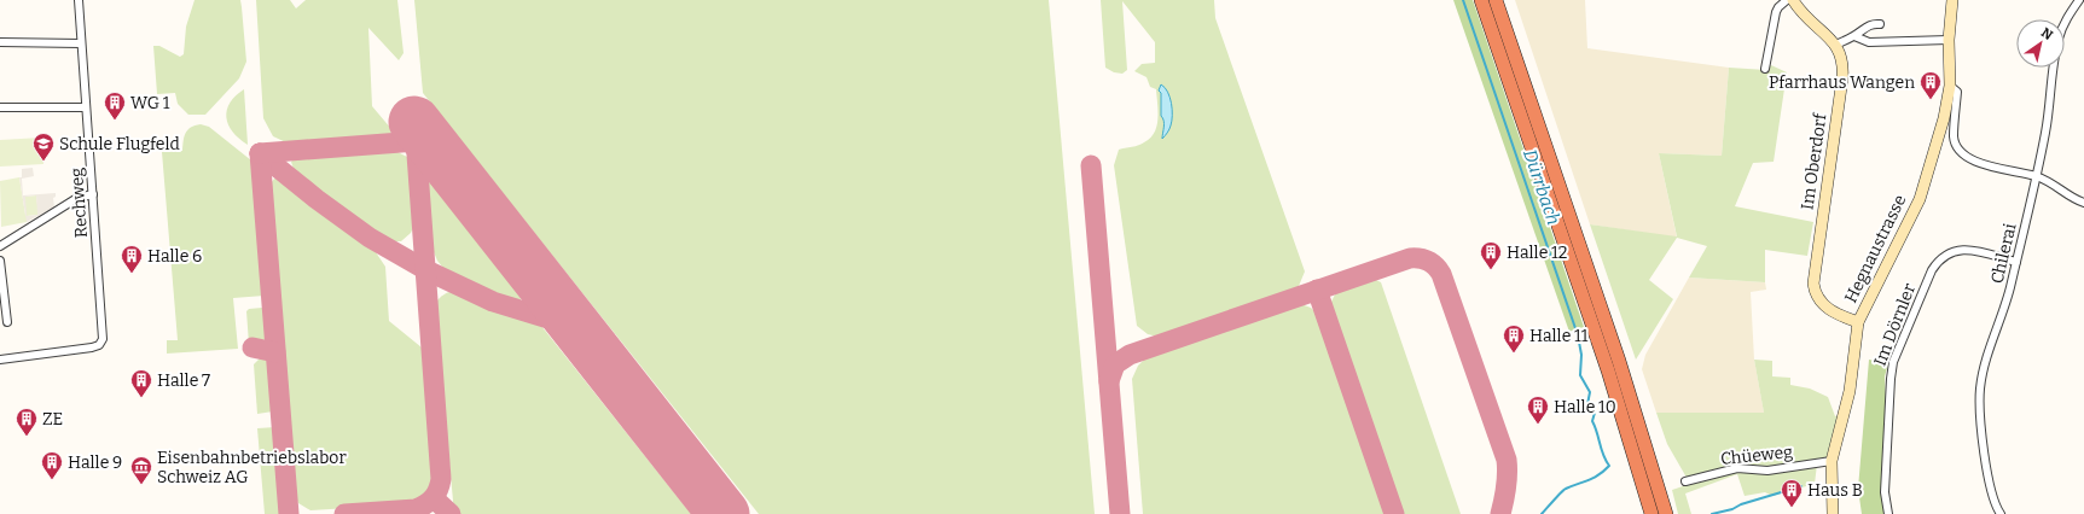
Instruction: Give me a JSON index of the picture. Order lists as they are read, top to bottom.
{
  "streets": {
    "street": [
      "Im Oberdorf",
      "Rechweg",
      "Hegnaustrasse",
      "Chilerai",
      "Im Dörnler",
      "Chüeweg"
    ]
  },
  "crossings": [
    ["Im Oberdorf", "Hegnaustrasse"],
    ["Hegnaustrasse", "Chüeweg"],
    ["Chilerai", "Im Dörnler"]
  ],
  "water": ["Dürrbach"],
  "places": {
    "building": [
      "Pfarrhaus Wangen",
      "WG 1",
      "Halle 12",
      "Halle 6",
      "Halle 11",
      "Halle 7",
      "Halle 10",
      "ZE",
      "Halle 9",
      "Haus B"
    ],
    "school or university": ["Schule Flugfeld"],
    "museum": ["Eisenbahnbetriebslabor Schweiz AG"]
  },
  "north": "top right"
}
